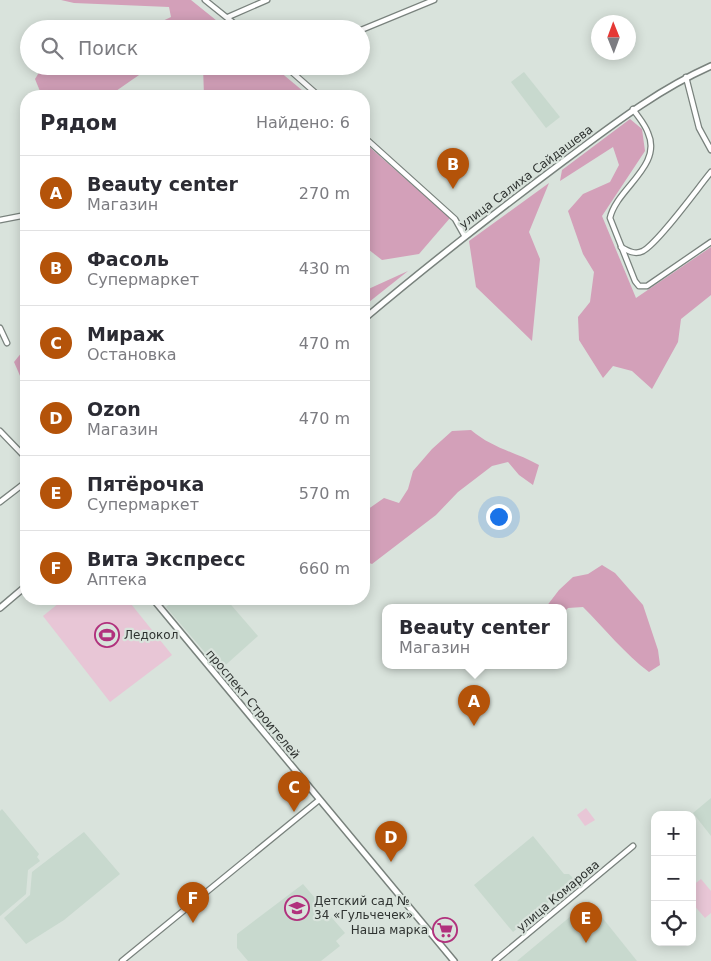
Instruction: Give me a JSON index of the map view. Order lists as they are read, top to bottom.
{
  "streets": {
    "street": ["улица Салиха Сайдашева", "проспект Строителей", "улица Комарова"]
  },
  "places": {
    "sports": ["Ледокол"],
    "school or university": ["Детский сад № 34 «Гульчечек»"],
    "supermarket": ["Наша марка"]
  },
  "north": "top",
  "page": {
    "search": "Поиск",
    "heading": ["Рядом", "Найдено: 6"],
    "pins": [
      "B",
      "A",
      "C",
      "D",
      "F",
      "E"
    ],
    "list": [
      {
        "mark": "A",
        "name": "Beauty center",
        "note": "Магазин",
        "value": "270 m"
      },
      {
        "mark": "B",
        "name": "Фасоль",
        "note": "Супермаркет",
        "value": "430 m"
      },
      {
        "mark": "C",
        "name": "Мираж",
        "note": "Остановка",
        "value": "470 m"
      },
      {
        "mark": "D",
        "name": "Ozon",
        "note": "Магазин",
        "value": "470 m"
      },
      {
        "mark": "E",
        "name": "Пятёрочка",
        "note": "Супермаркет",
        "value": "570 m"
      },
      {
        "mark": "F",
        "name": "Вита Экспресс",
        "note": "Аптека",
        "value": "660 m"
      }
    ],
    "popup": ["Beauty center", "Магазин"],
    "map_buttons": ["+", "−"]
  }
}
